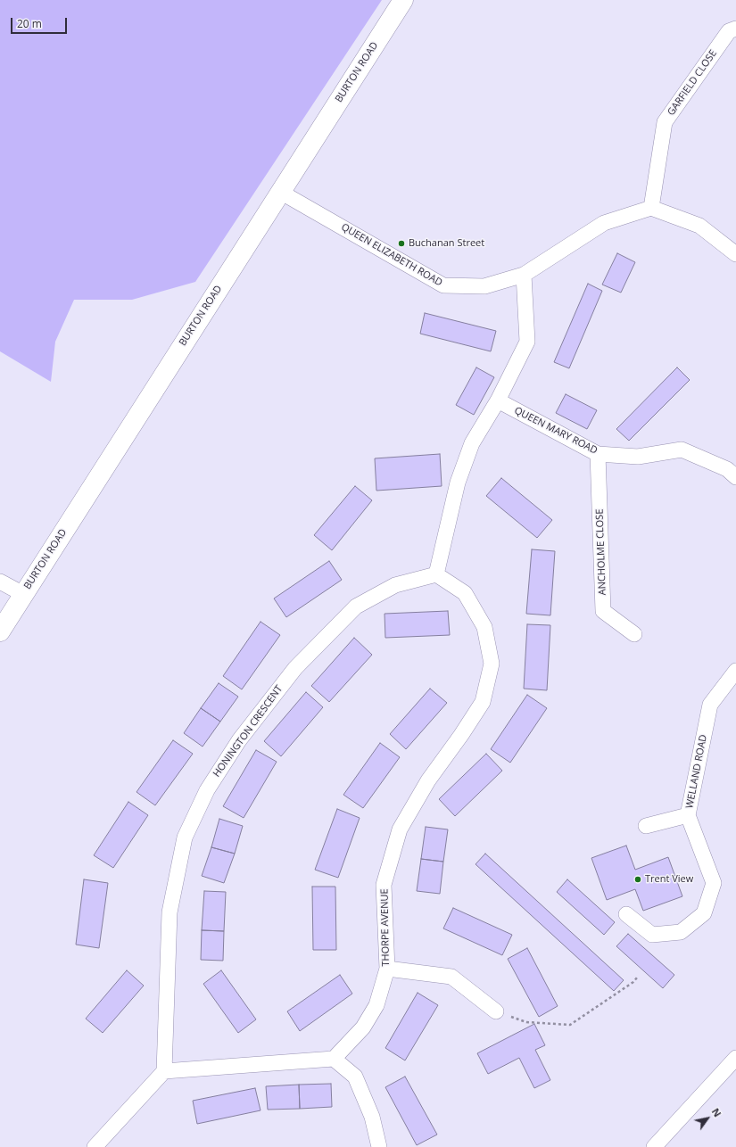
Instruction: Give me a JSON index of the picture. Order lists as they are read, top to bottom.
{
  "streets": {
    "main road": ["BURTON ROAD"],
    "street": [
      "GARFIELD CLOSE",
      "QUEEN ELIZABETH ROAD",
      "QUEEN MARY ROAD",
      "ANCHOLME CLOSE",
      "HONINGTON CRESCENT",
      "WELLAND ROAD",
      "THORPE AVENUE"
    ]
  },
  "crossings": [
    ["BURTON ROAD", "QUEEN ELIZABETH ROAD"],
    ["GARFIELD CLOSE", "QUEEN ELIZABETH ROAD"],
    ["QUEEN MARY ROAD", "ANCHOLME CLOSE"],
    ["HONINGTON CRESCENT", "THORPE AVENUE"]
  ],
  "places": ["Buchanan Street", "Trent View"],
  "scale_bar": "20 m",
  "north": "top right"
}
